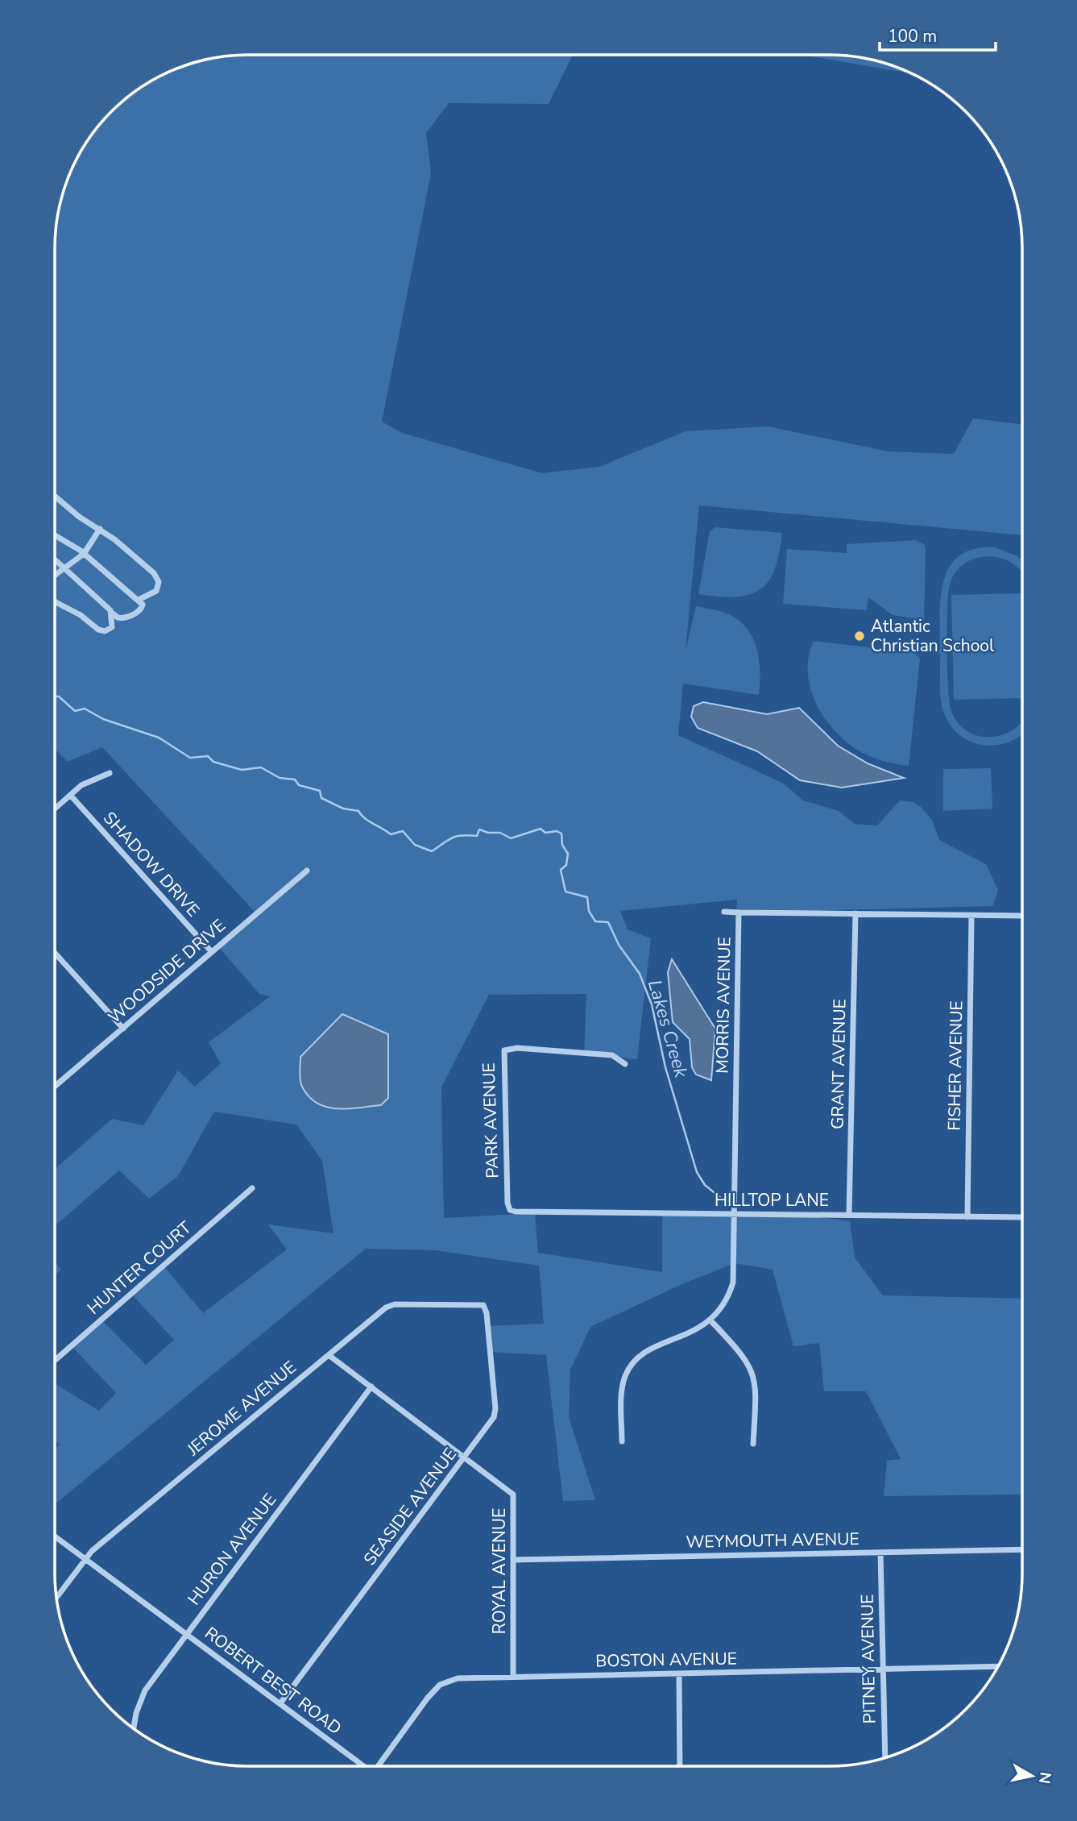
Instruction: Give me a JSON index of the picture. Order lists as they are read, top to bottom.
{
  "streets": {
    "street": [
      "SHADOW DRIVE",
      "WOODSIDE DRIVE",
      "MORRIS AVENUE",
      "GRANT AVENUE",
      "FISHER AVENUE",
      "PARK AVENUE",
      "HILLTOP LANE",
      "HUNTER COURT",
      "JEROME AVENUE",
      "SEASIDE AVENUE",
      "WEYMOUTH AVENUE",
      "HURON AVENUE",
      "ROYAL AVENUE",
      "PITNEY AVENUE",
      "BOSTON AVENUE",
      "ROBERT BEST ROAD"
    ]
  },
  "crossings": [
    ["SHADOW DRIVE", "WOODSIDE DRIVE"],
    ["MORRIS AVENUE", "GRANT AVENUE"],
    ["MORRIS AVENUE", "FISHER AVENUE"],
    ["MORRIS AVENUE", "HILLTOP LANE"],
    ["GRANT AVENUE", "HILLTOP LANE"],
    ["FISHER AVENUE", "HILLTOP LANE"],
    ["PARK AVENUE", "HILLTOP LANE"],
    ["JEROME AVENUE", "SEASIDE AVENUE"],
    ["JEROME AVENUE", "ROYAL AVENUE"],
    ["JEROME AVENUE", "ROBERT BEST ROAD"],
    ["SEASIDE AVENUE", "ROYAL AVENUE"],
    ["SEASIDE AVENUE", "ROBERT BEST ROAD"],
    ["WEYMOUTH AVENUE", "ROYAL AVENUE"],
    ["WEYMOUTH AVENUE", "PITNEY AVENUE"],
    ["HURON AVENUE", "ROYAL AVENUE"],
    ["HURON AVENUE", "ROBERT BEST ROAD"],
    ["ROYAL AVENUE", "BOSTON AVENUE"],
    ["PITNEY AVENUE", "BOSTON AVENUE"]
  ],
  "water": ["Lakes Creek"],
  "places": ["Atlantic Christian School"],
  "scale_bar": "100 m",
  "north": "right"
}
